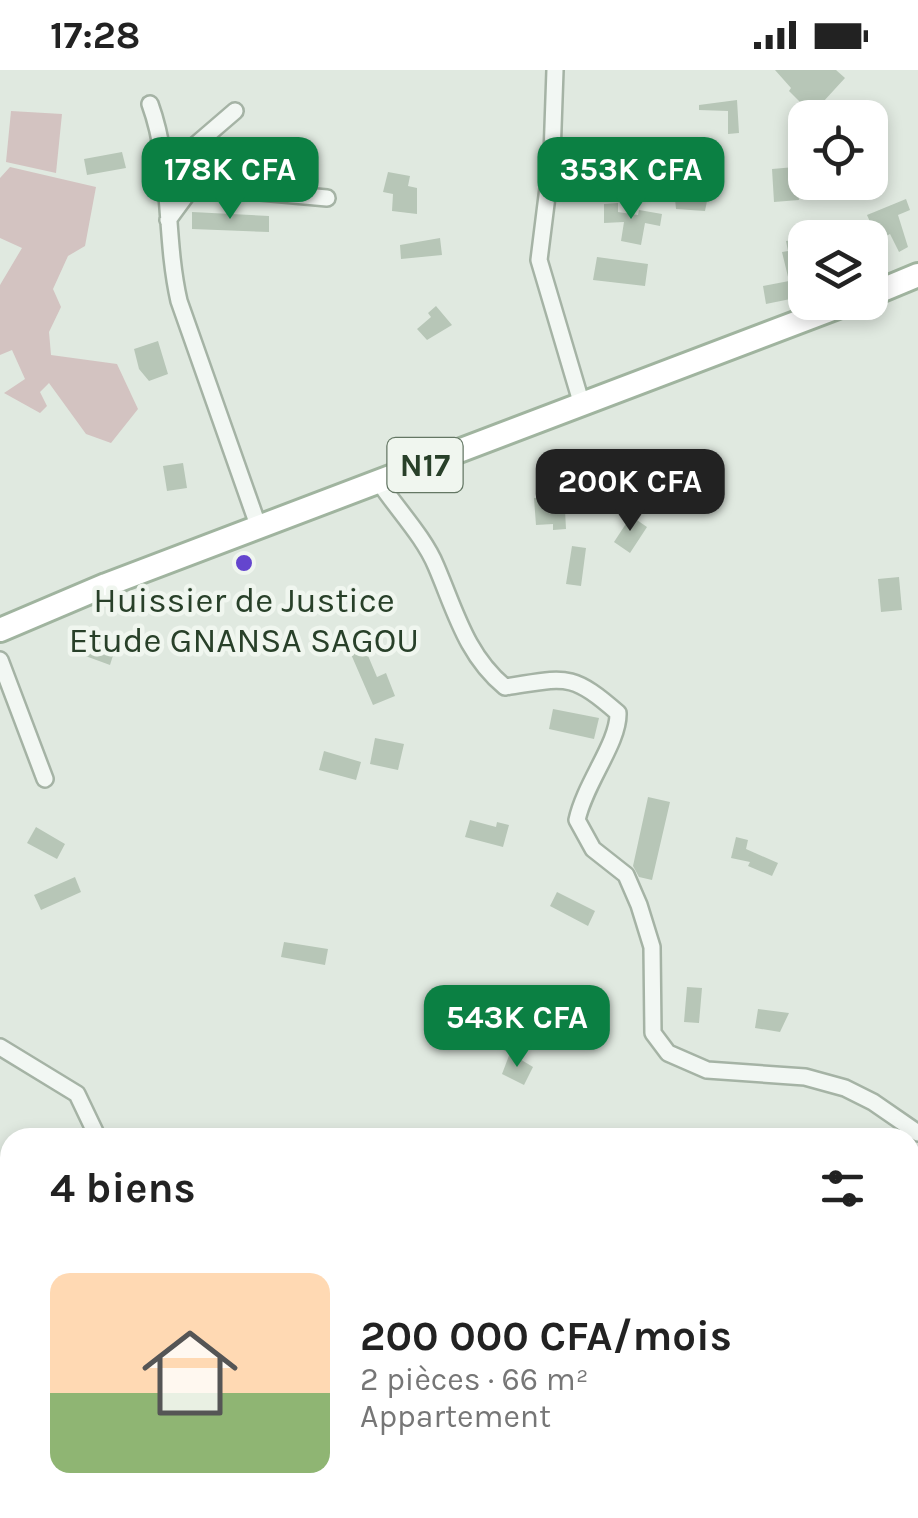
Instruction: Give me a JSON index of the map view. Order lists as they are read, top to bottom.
{
  "streets": {
    "main road": ["N17"]
  },
  "places": ["Huissier de Justice Etude GNANSA SAGOU"],
  "page": {
    "status": "17:28",
    "price": [
      "178K CFA",
      "353K CFA",
      "200K CFA",
      "543K CFA"
    ],
    "heading": "4 biens",
    "list": [
      {
        "name": "200 000 CFA/mois",
        "note": "2 pièces · 66 m² · Appartement"
      }
    ]
  }
}
